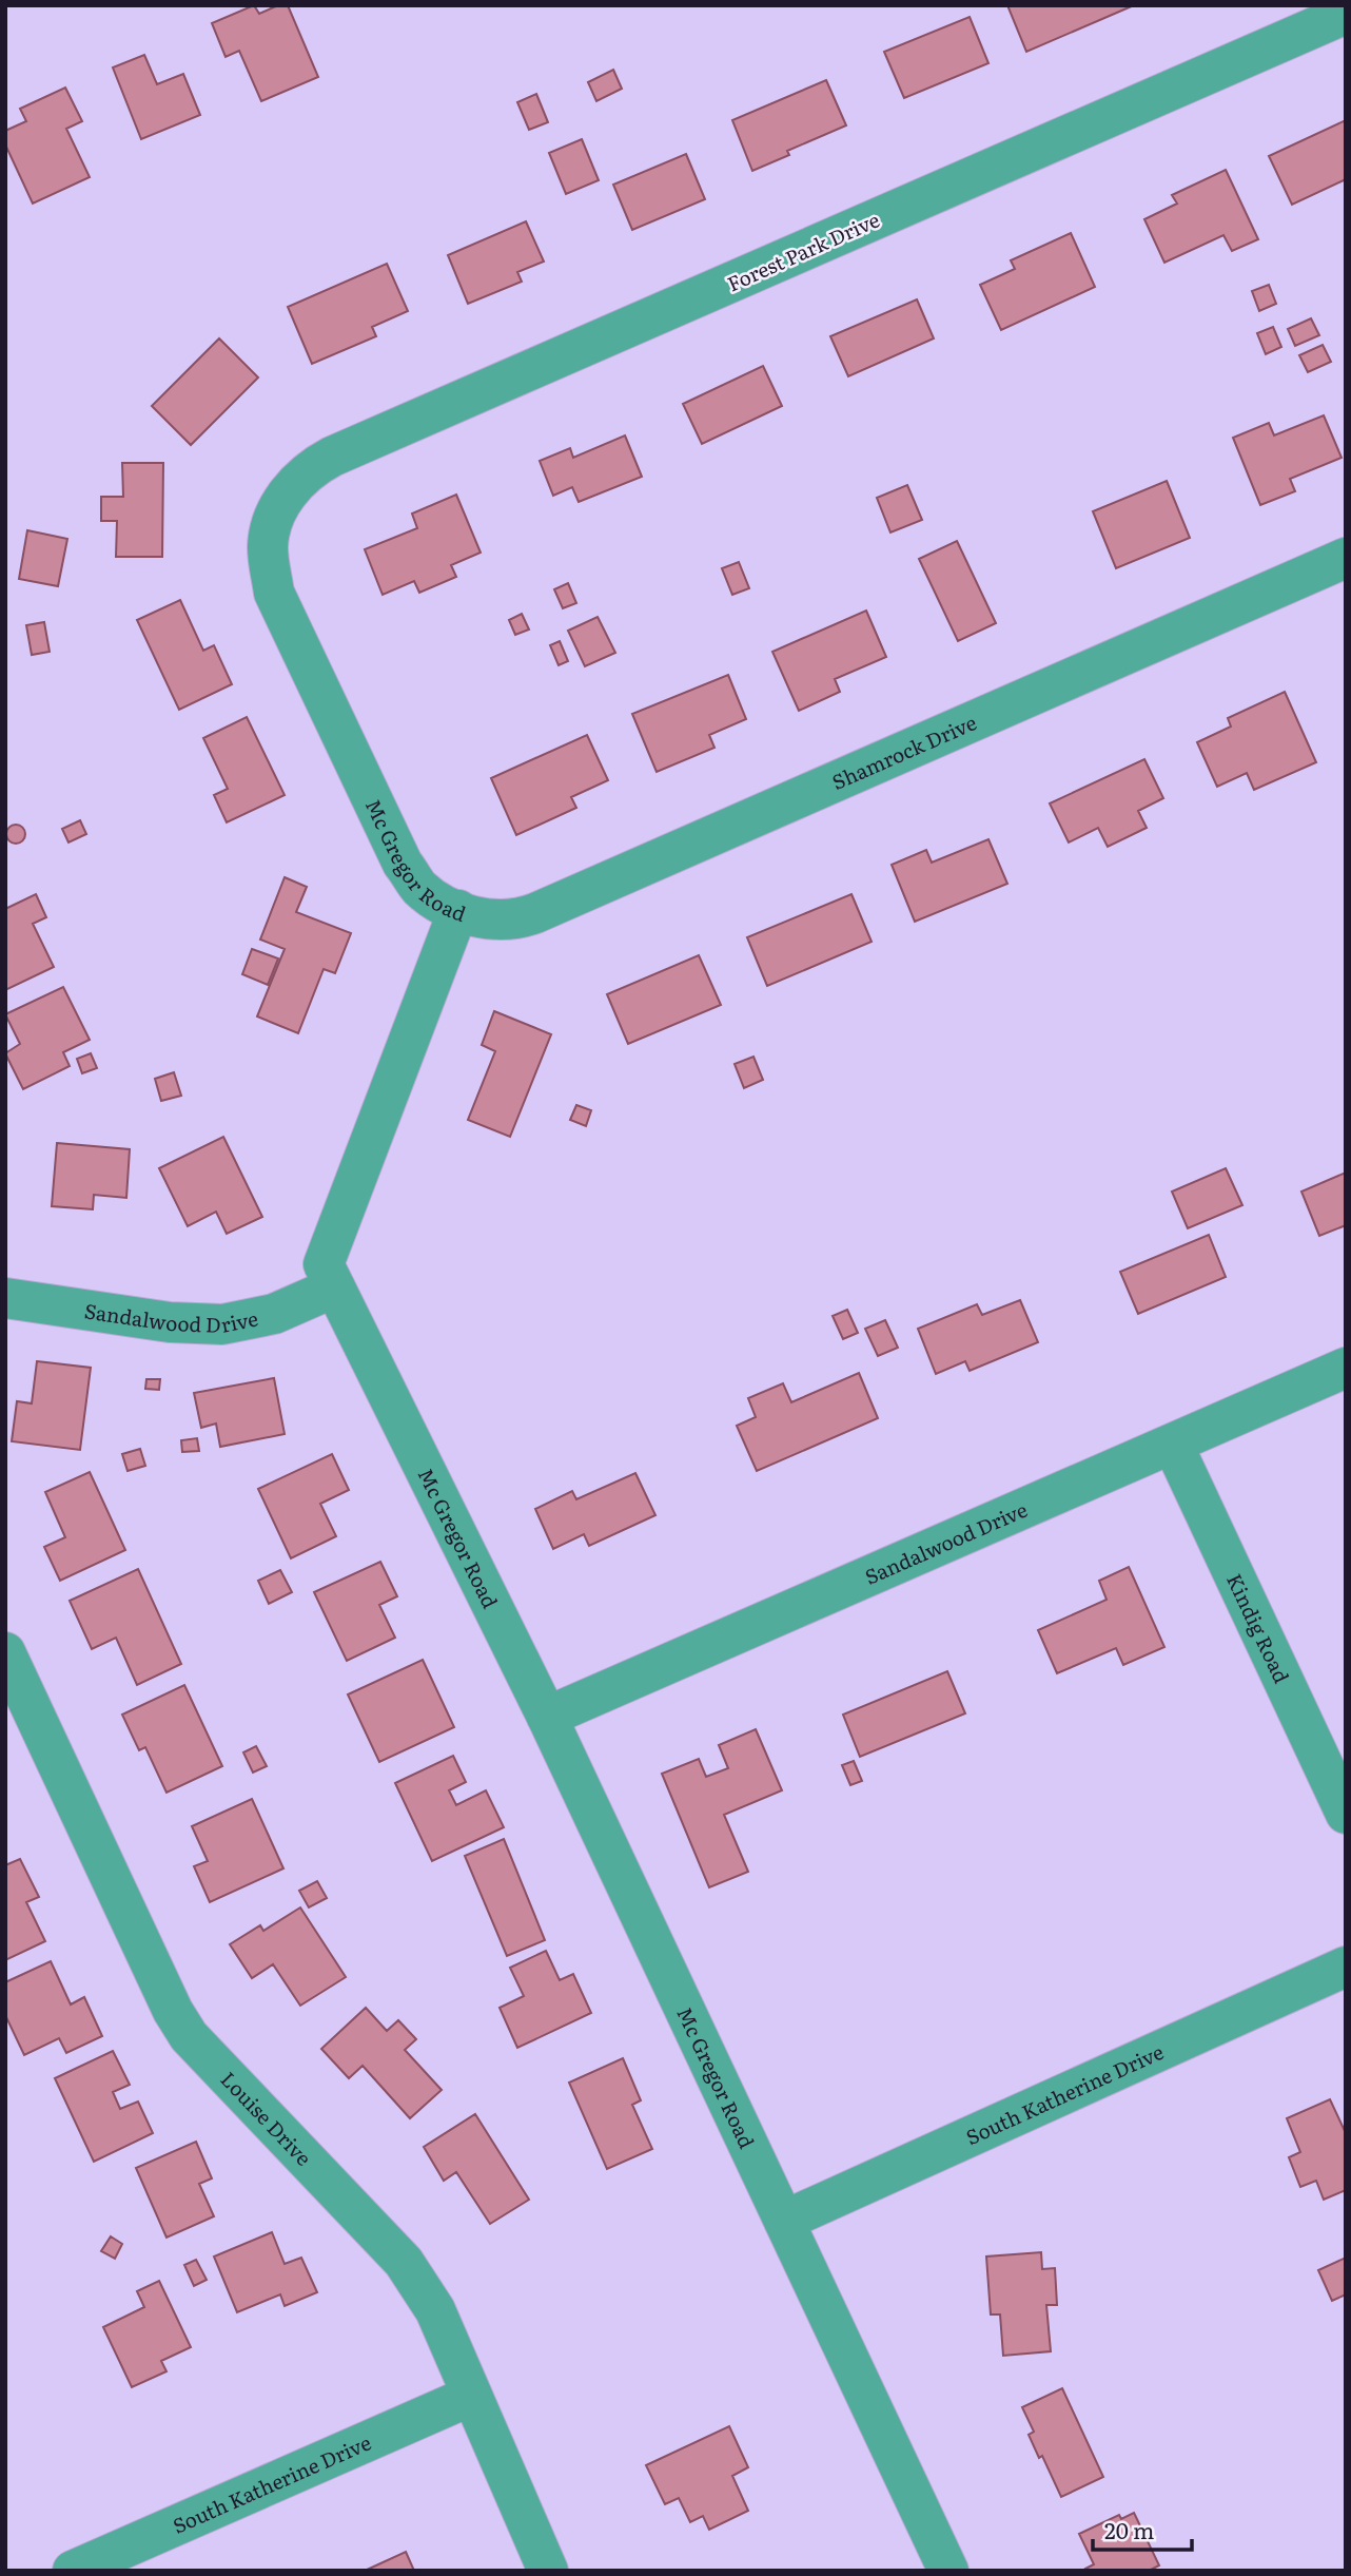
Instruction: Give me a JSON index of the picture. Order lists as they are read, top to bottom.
{
  "streets": {
    "street": [
      "Forest Park Drive",
      "Shamrock Drive",
      "Mc Gregor Road",
      "Sandalwood Drive",
      "Kindig Road",
      "South Katherine Drive",
      "Louise Drive"
    ]
  },
  "crossings": [
    ["Forest Park Drive", "Mc Gregor Road"],
    ["Shamrock Drive", "Mc Gregor Road"],
    ["Mc Gregor Road", "Sandalwood Drive"],
    ["Mc Gregor Road", "South Katherine Drive"],
    ["Sandalwood Drive", "Kindig Road"],
    ["South Katherine Drive", "Louise Drive"]
  ],
  "scale_bar": "20 m"
}
